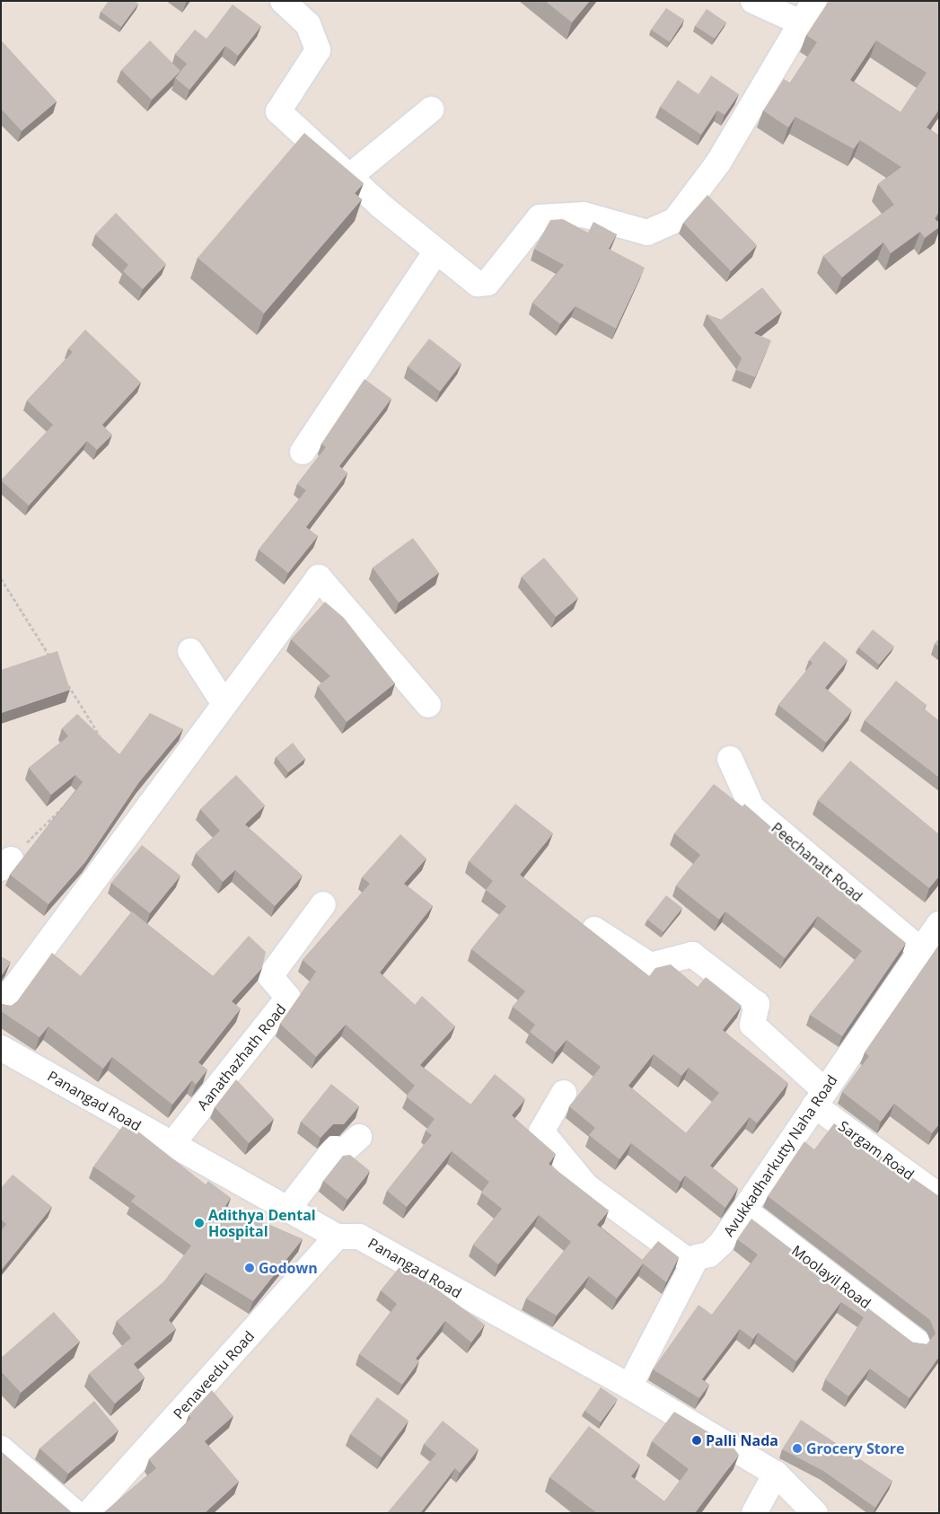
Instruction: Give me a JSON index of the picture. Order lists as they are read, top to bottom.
{
  "streets": {
    "street": [
      "Peechanatt Road",
      "Aanathazhath Road",
      "Panangad Road",
      "Sargam Road",
      "Avukkadharkutty Naha Road",
      "Moolayil Road",
      "Penaveedu Road"
    ]
  },
  "crossings": [
    ["Peechanatt Road", "Avukkadharkutty Naha Road"],
    ["Aanathazhath Road", "Panangad Road"],
    ["Panangad Road", "Avukkadharkutty Naha Road"],
    ["Panangad Road", "Penaveedu Road"],
    ["Sargam Road", "Avukkadharkutty Naha Road"],
    ["Avukkadharkutty Naha Road", "Moolayil Road"]
  ],
  "places": [
    "Adithya Dental Hospital",
    "Godown",
    "Palli Nada",
    "Grocery Store"
  ]
}
